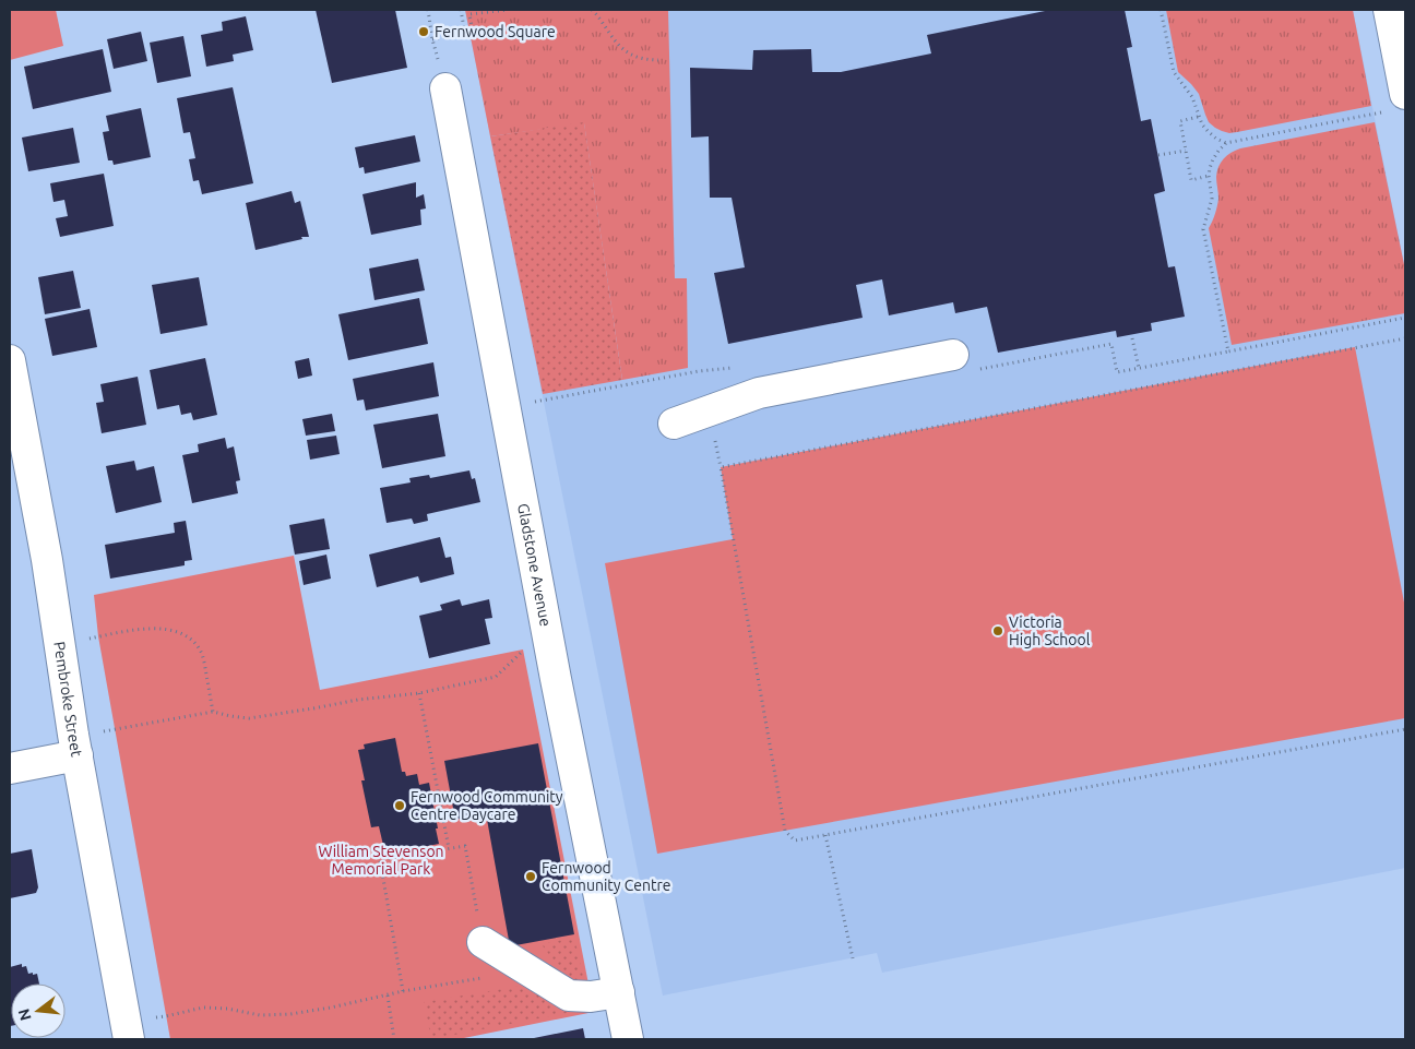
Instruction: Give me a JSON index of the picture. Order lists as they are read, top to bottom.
{
  "streets": {
    "street": ["Gladstone Avenue", "Pembroke Street"]
  },
  "parks": ["William Stevenson Memorial Park"],
  "places": [
    "Fernwood Square",
    "Victoria High School",
    "Fernwood Community Centre Daycare",
    "Fernwood Community Centre"
  ],
  "north": "left"
}
